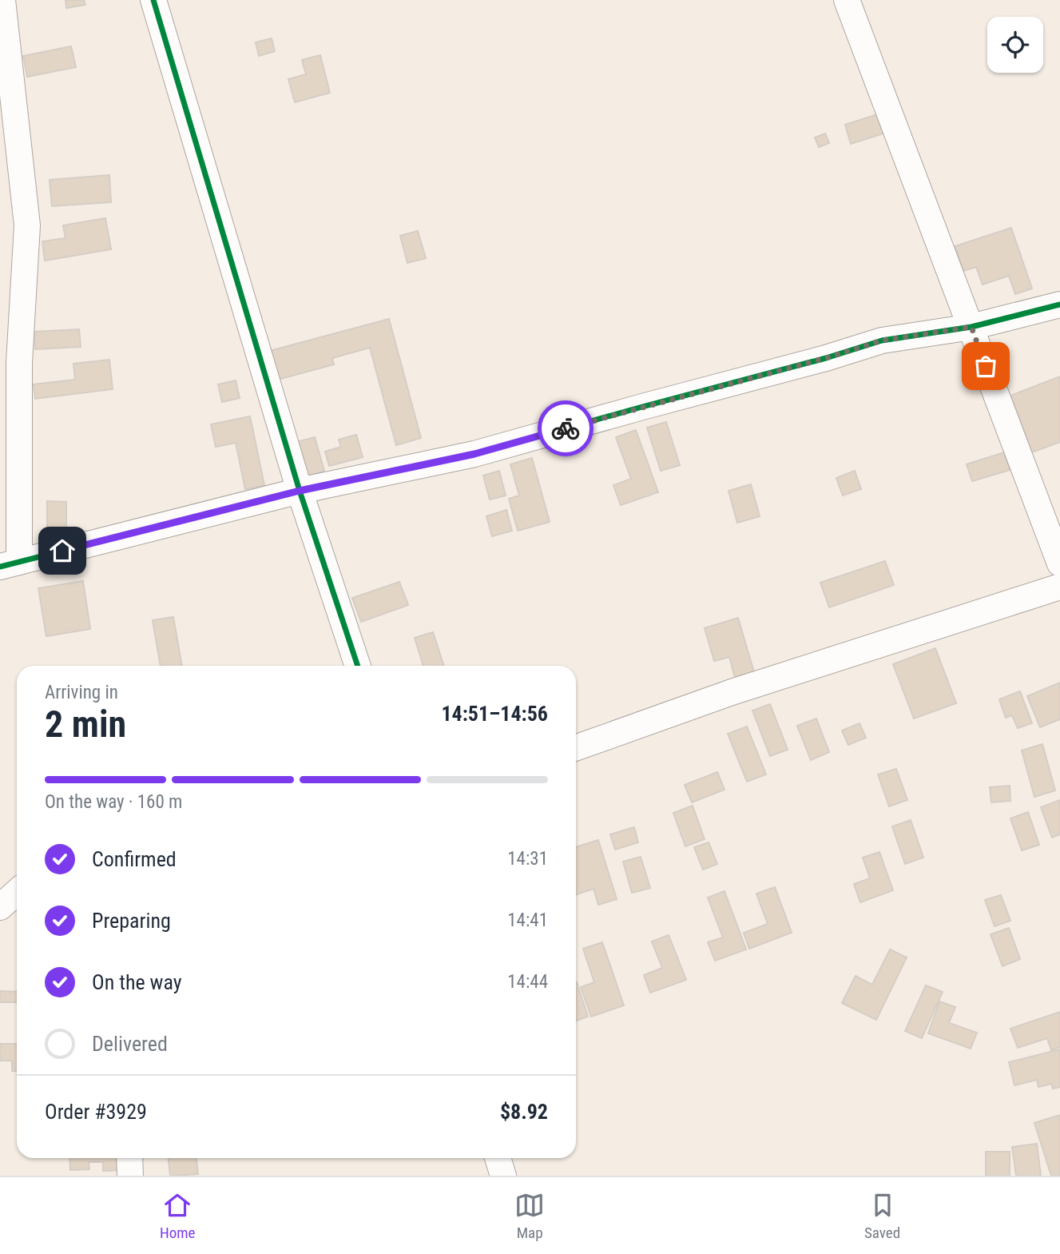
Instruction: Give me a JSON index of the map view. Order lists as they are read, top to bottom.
{
  "page": {
    "heading": ["2 min", "Arriving in", "14:51–14:56"],
    "panel": ["Order #3929", "$8.92"],
    "bar": "On the way · 160 m",
    "list": [
      ["Confirmed", "14:31"],
      ["Preparing", "14:41"],
      ["On the way", "14:44"],
      "Delivered"
    ],
    "tabs": ["Home", "Map", "Saved"]
  }
}
